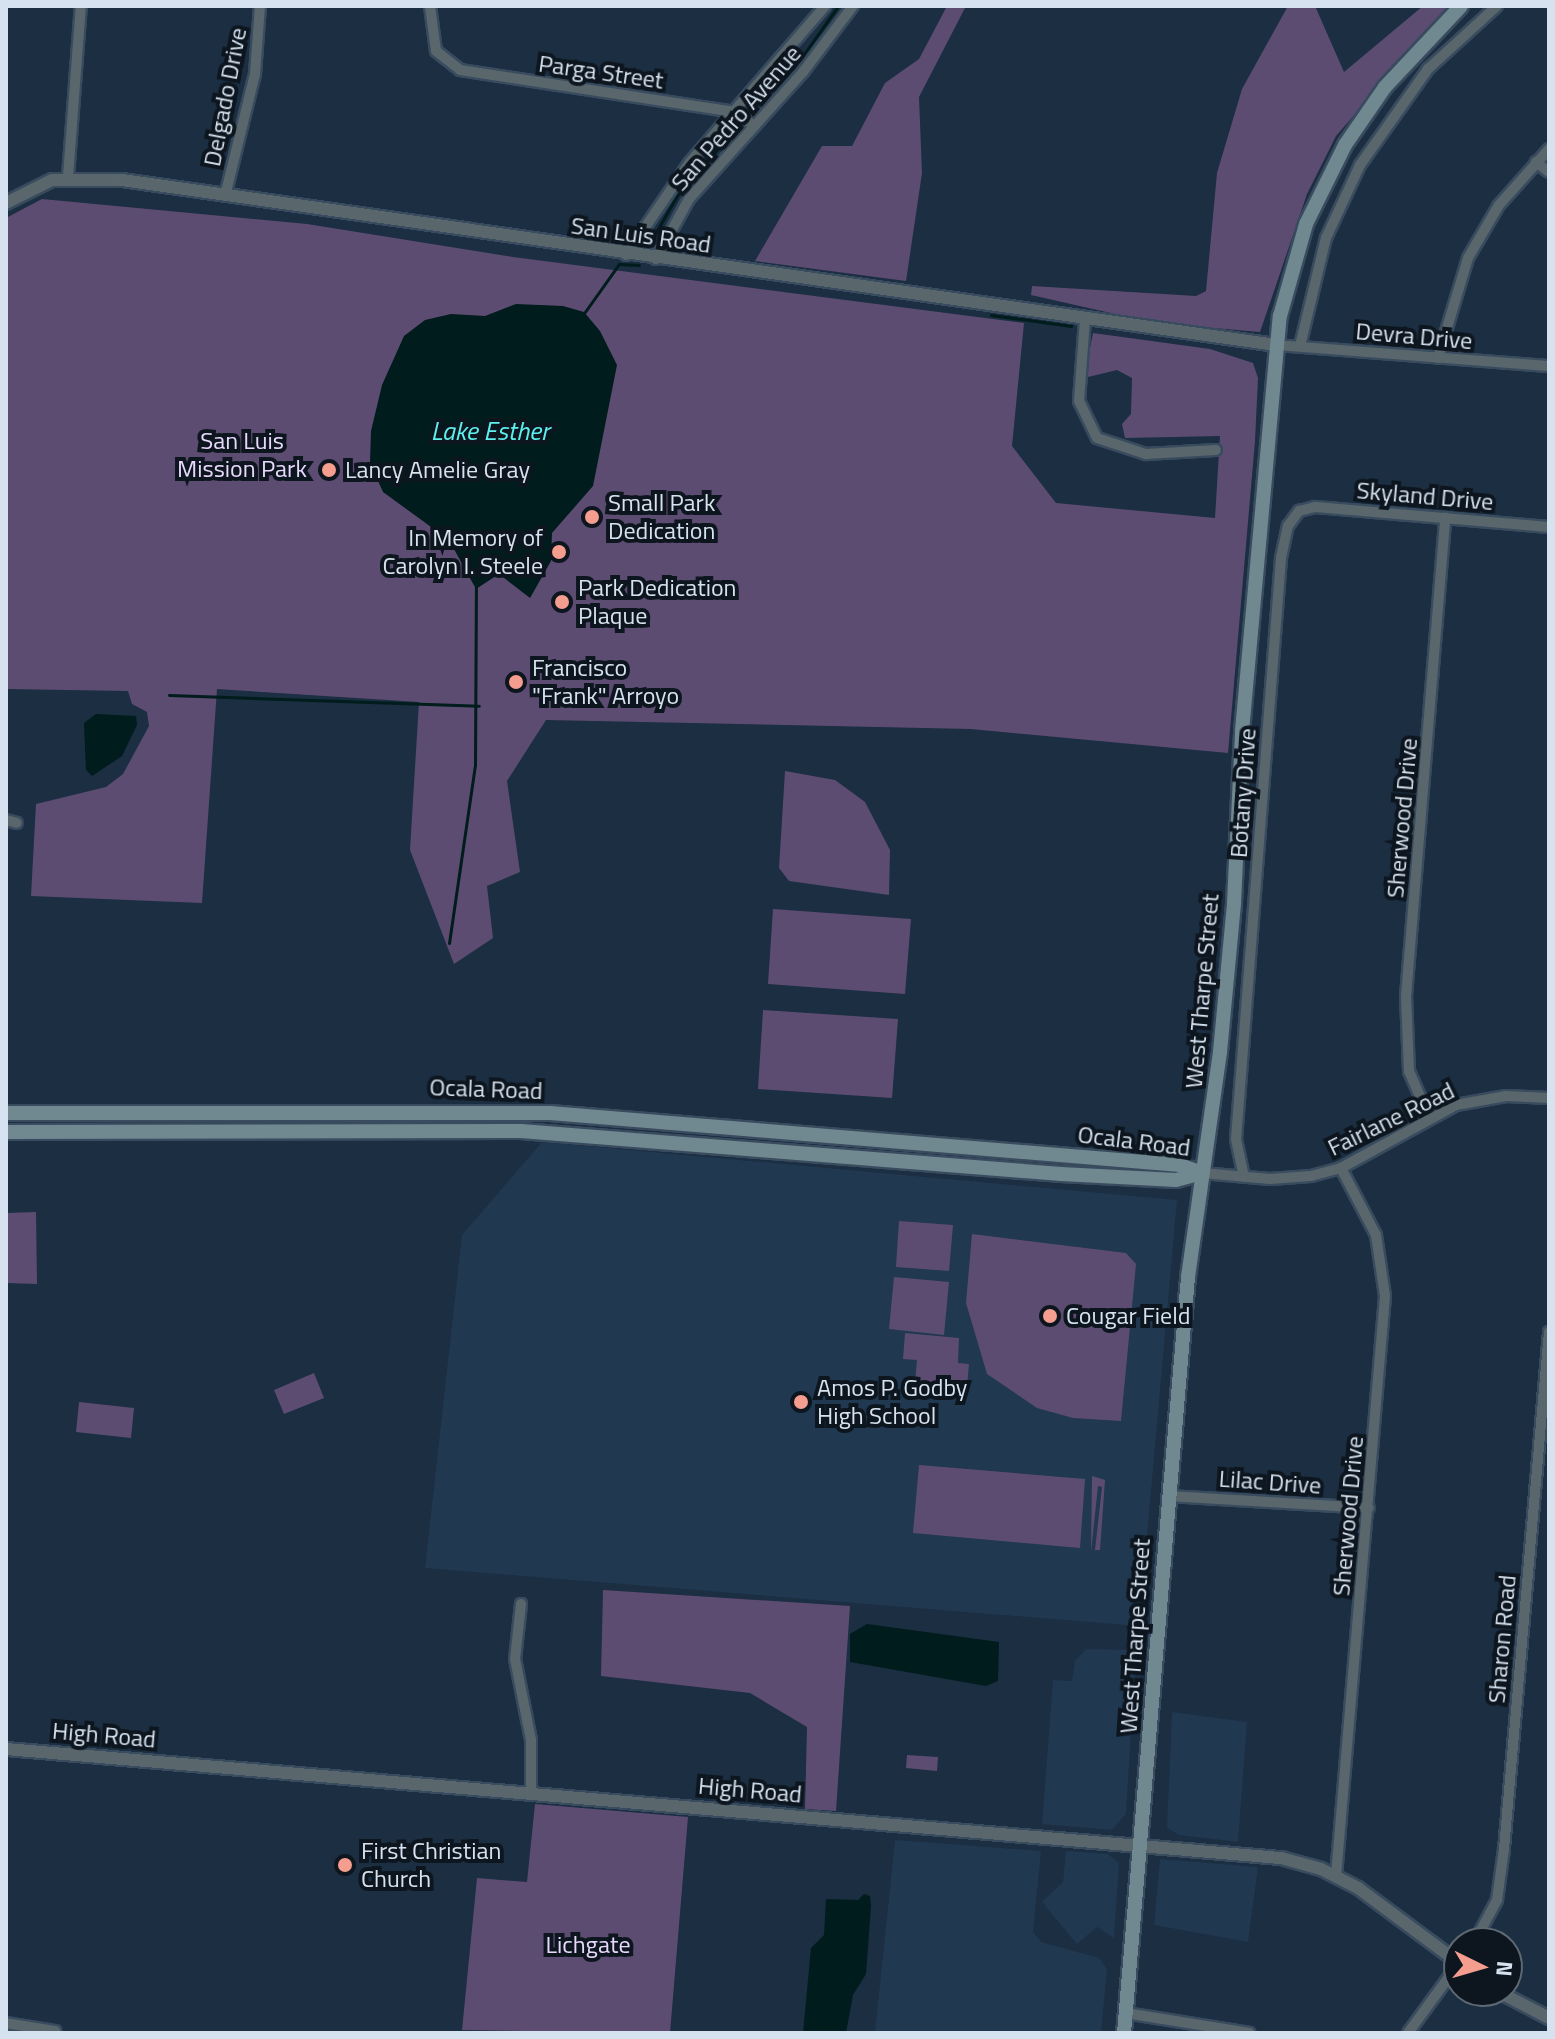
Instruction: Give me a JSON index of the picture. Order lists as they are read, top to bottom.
{
  "streets": {
    "main road": ["West Tharpe Street", "Ocala Road"],
    "street": [
      "Parga Street",
      "Delgado Drive",
      "San Pedro Avenue",
      "San Luis Road",
      "Devra Drive",
      "Skyland Drive",
      "Botany Drive",
      "Sherwood Drive",
      "Fairlane Road",
      "Lilac Drive",
      "Sharon Road",
      "High Road"
    ]
  },
  "crossings": [
    ["Parga Street", "San Pedro Avenue"],
    ["Delgado Drive", "San Luis Road"],
    ["San Pedro Avenue", "San Luis Road"],
    ["San Luis Road", "Devra Drive"],
    ["San Luis Road", "West Tharpe Street"],
    ["Devra Drive", "West Tharpe Street"],
    ["Skyland Drive", "Botany Drive"],
    ["Skyland Drive", "Sherwood Drive"],
    ["Botany Drive", "Fairlane Road"],
    ["Sherwood Drive", "Fairlane Road"],
    ["Sherwood Drive", "Lilac Drive"],
    ["Sherwood Drive", "High Road"],
    ["West Tharpe Street", "Ocala Road"],
    ["West Tharpe Street", "Fairlane Road"],
    ["West Tharpe Street", "Lilac Drive"],
    ["West Tharpe Street", "High Road"],
    ["Ocala Road", "Fairlane Road"]
  ],
  "water": ["Lake Esther"],
  "parks": ["San Luis Mission Park", "Lichgate"],
  "places": [
    "Lancy Amelie Gray",
    "Small Park Dedication",
    "In Memory of Carolyn I. Steele",
    "Park Dedication Plaque",
    "Francisco \"Frank\" Arroyo",
    "Cougar Field",
    "Amos P. Godby High School",
    "First Christian Church"
  ],
  "north": "right"
}
